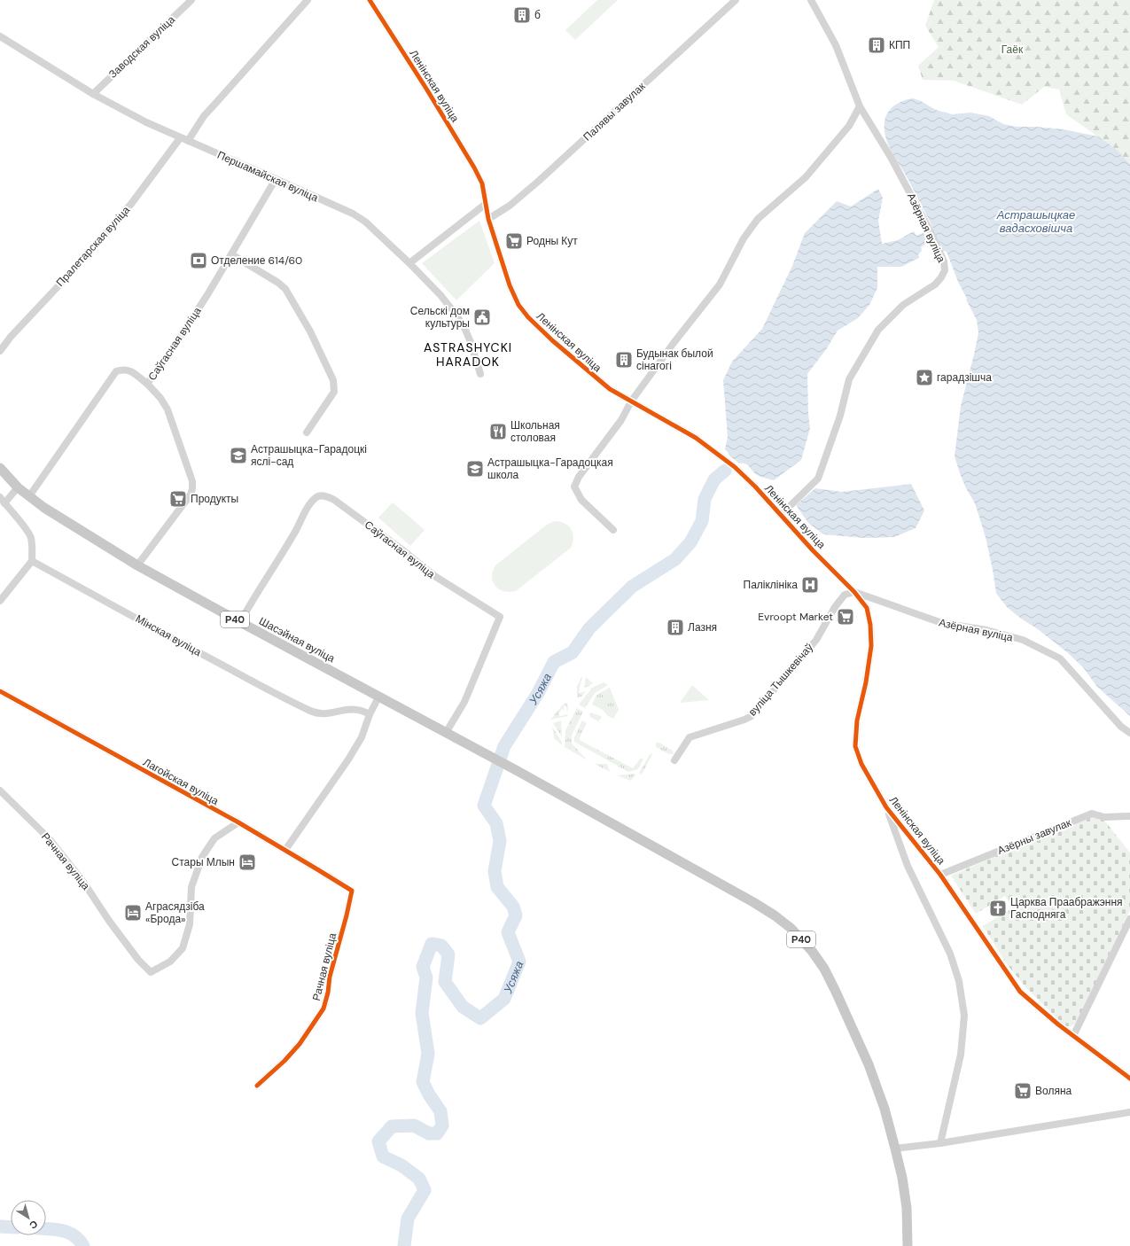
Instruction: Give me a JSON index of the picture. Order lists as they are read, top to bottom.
{
  "streets": {
    "main road": ["Р40", "Шасэйная вуліца"],
    "street": [
      "Заводская вуліца",
      "Ленінская вуліца",
      "Палявы завулак",
      "Першамайская вуліца",
      "Азёрная вуліца",
      "Пралетарская вуліца",
      "Саўгасная вуліца",
      "Мінская вуліца",
      "вуліца Тышкевічаў",
      "Лагойская вуліца",
      "Азёрны завулак",
      "Рачная вуліца"
    ]
  },
  "crossings": [
    ["Заводская вуліца", "Першамайская вуліца"],
    ["Ленінская вуліца", "Палявы завулак"],
    ["Ленінская вуліца", "Азёрная вуліца"],
    ["Ленінская вуліца", "вуліца Тышкевічаў"],
    ["Ленінская вуліца", "Азёрны завулак"],
    ["Першамайская вуліца", "Пралетарская вуліца"],
    ["Першамайская вуліца", "Саўгасная вуліца"],
    ["Азёрная вуліца", "вуліца Тышкевічаў"],
    ["Саўгасная вуліца", "Шасэйная вуліца"],
    ["Р40", "Шасэйная вуліца"],
    ["Лагойская вуліца", "Рачная вуліца"]
  ],
  "districts": ["ASTRASHYCKI HARADOK"],
  "water": ["Астрашыцкае вадасховішча", "Усяжа"],
  "parks": ["Гаёк"],
  "places": {
    "building": [
      "б",
      "КПП",
      "Будынак былой сінагогі",
      "Лазня"
    ],
    "supermarket": [
      "Родны Кут",
      "Продукты",
      "Evroopt Market",
      "Воляна"
    ],
    "bank": ["Отделение 614/60"],
    "public building": ["Сельскі дом культуры"],
    "place": ["гарадзішча"],
    "restaurant": ["Школьная столовая"],
    "school or university": ["Астрашыцка-Гарадоцкі яслі-сад", "Астрашыцка-Гарадоцкая школа"],
    "hospital": ["Паліклініка"],
    "hotel": ["Стары Млын", "Аграсядзіба «Брода»"],
    "church": ["Царква Праабражэння Гасподняга"]
  },
  "north": "bottom right"
}
